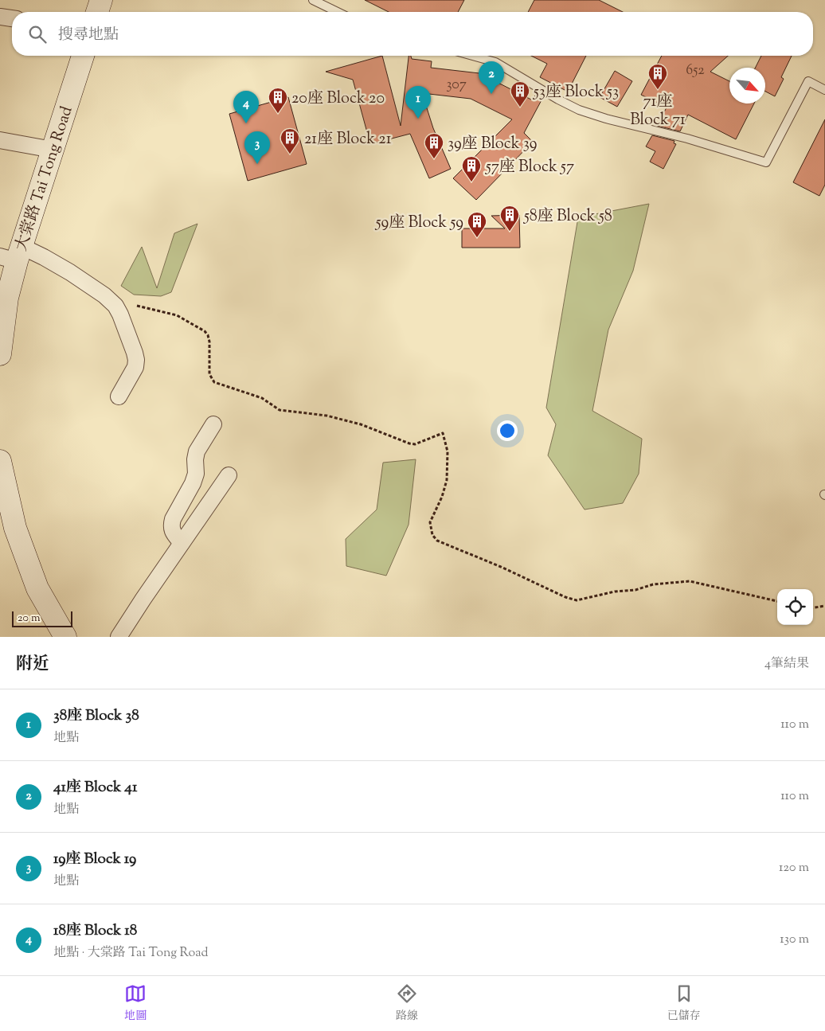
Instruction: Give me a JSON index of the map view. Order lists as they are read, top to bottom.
{
  "streets": {
    "street": ["大棠路 Tai Tong Road"]
  },
  "places": {
    "building": [
      "71座 Block 71",
      "53座 Block 53",
      "20座 Block 20",
      "21座 Block 21",
      "39座 Block 39",
      "57座 Block 57",
      "58座 Block 58",
      "59座 Block 59"
    ]
  },
  "house_numbers": ["652", "307"],
  "scale_bar": "20 m",
  "north": "bottom right",
  "page": {
    "search": "搜尋地點",
    "pins": [
      "2",
      "1",
      "4",
      "3"
    ],
    "scale": "20 m",
    "heading": ["附近", "4筆結果"],
    "list": [
      {
        "mark": "1",
        "name": "38座 Block 38",
        "note": "地點",
        "value": "110 m"
      },
      {
        "mark": "2",
        "name": "41座 Block 41",
        "note": "地點",
        "value": "110 m"
      },
      {
        "mark": "3",
        "name": "19座 Block 19",
        "note": "地點",
        "value": "120 m"
      },
      {
        "mark": "4",
        "name": "18座 Block 18",
        "note": "地點 · 大棠路 Tai Tong Road",
        "value": "130 m"
      }
    ],
    "nav": ["地圖", "路線", "已儲存"]
  }
}
